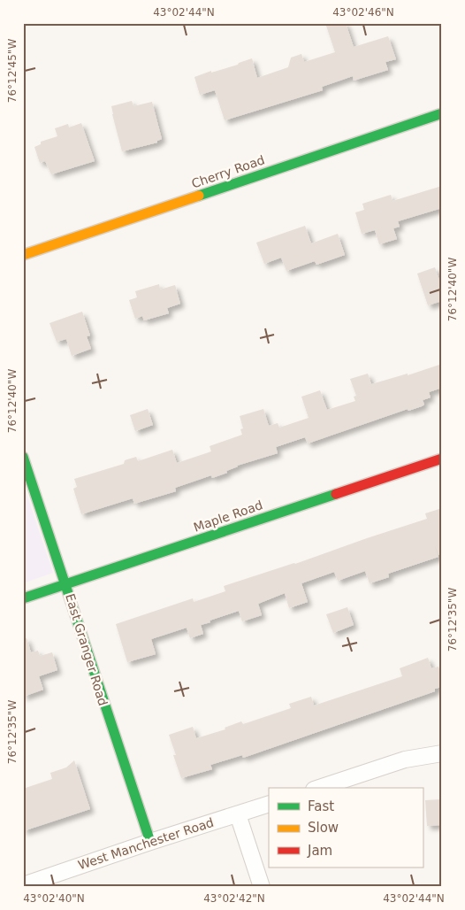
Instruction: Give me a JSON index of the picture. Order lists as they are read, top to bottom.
{
  "streets": {
    "street": [
      "Cherry Road",
      "Maple Road",
      "East Granger Road",
      "West Manchester Road"
    ]
  },
  "crossings": [
    ["Maple Road", "East Granger Road"],
    ["East Granger Road", "West Manchester Road"]
  ],
  "legend": ["Fast", "Slow", "Jam"],
  "coordinates": [
    "43°02'44\"N",
    "43°02'46\"N",
    "76°12'45\"W",
    "76°12'40\"W",
    "76°12'35\"W",
    "43°02'40\"N",
    "43°02'42\"N"
  ]
}
